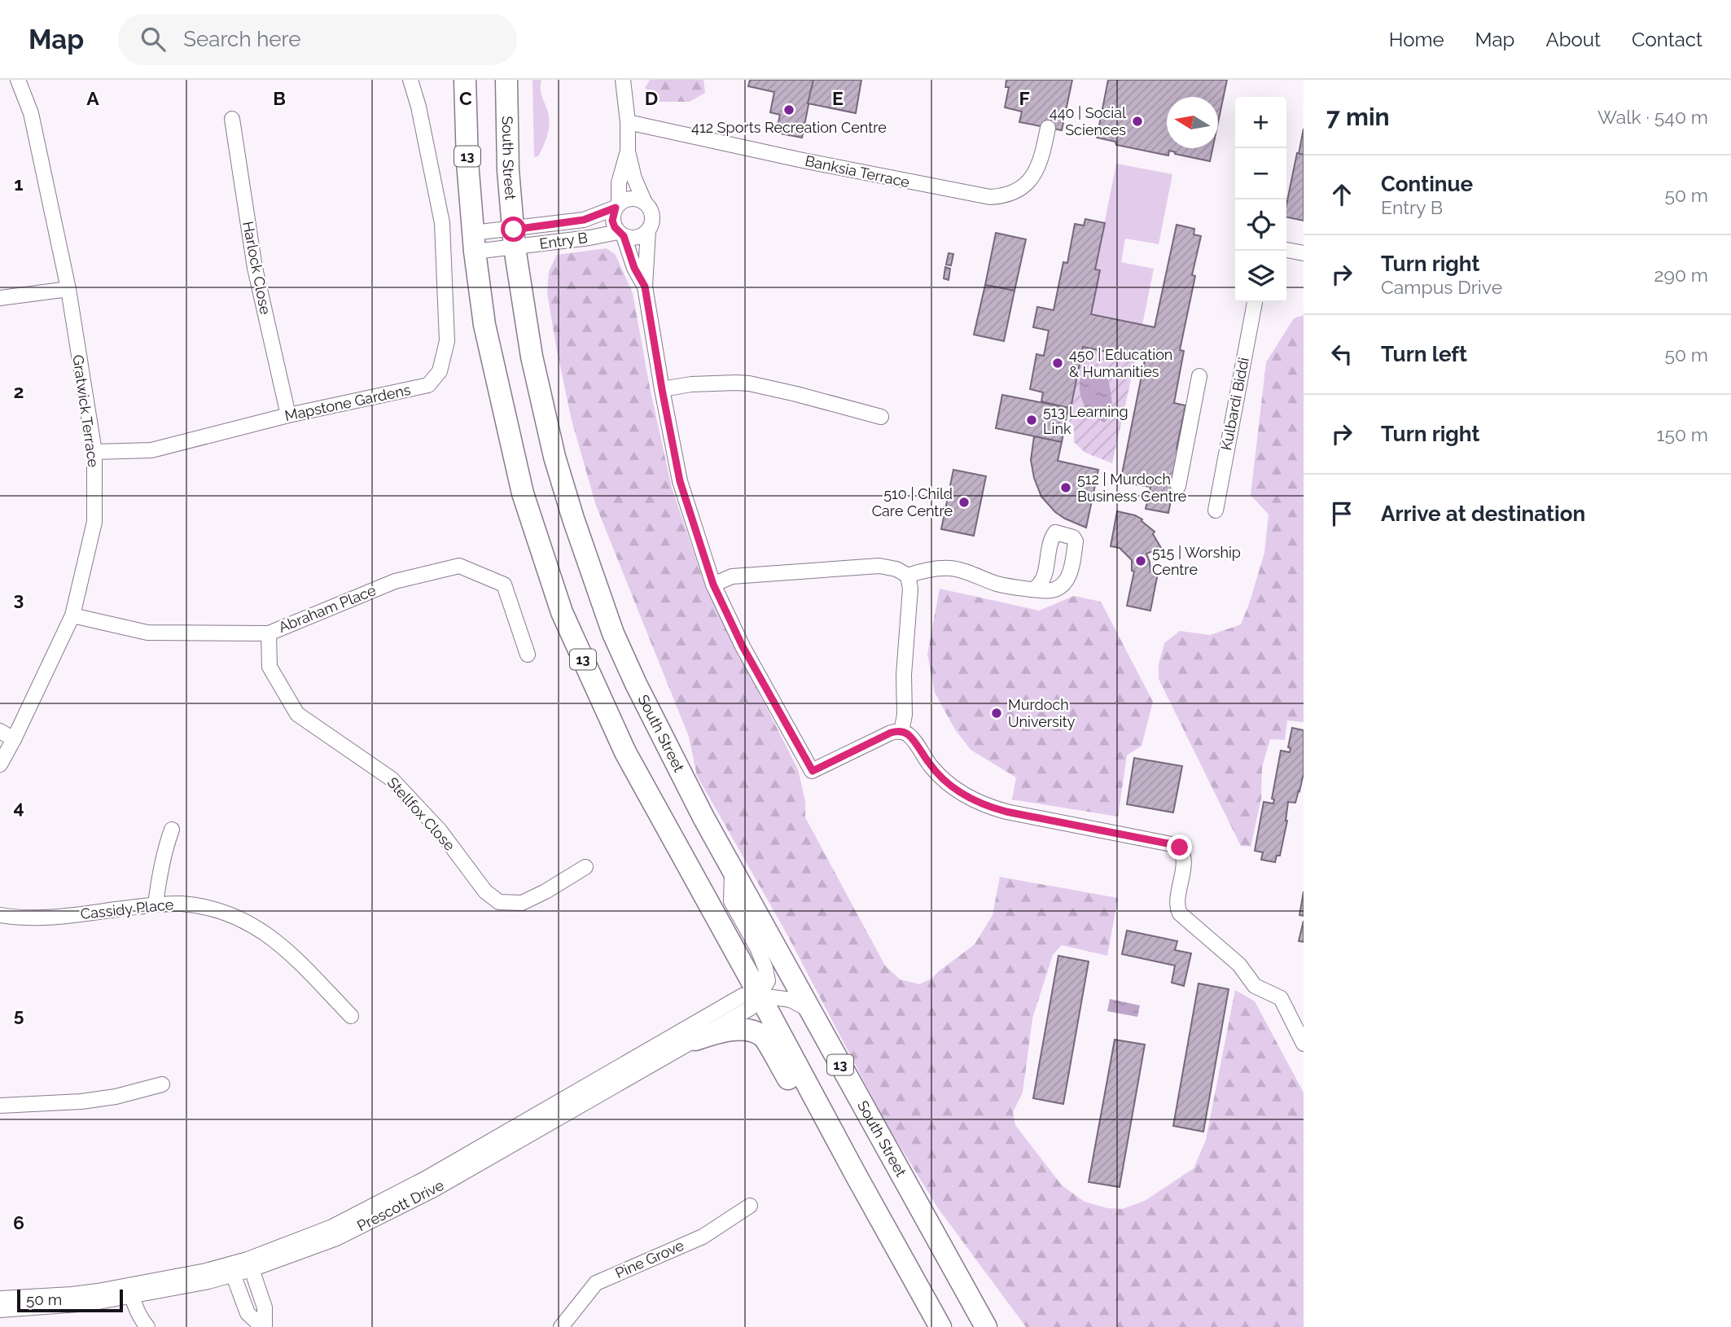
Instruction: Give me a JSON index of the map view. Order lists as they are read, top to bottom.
{
  "streets": {
    "highway": ["13", "South Street"],
    "street": [
      "Banksia Terrace",
      "Entry B",
      "Harlock Close",
      "Mapstone Gardens",
      "Kulbardi Biddi",
      "Gratwick Terrace",
      "Abraham Place",
      "Stellfox Close",
      "Cassidy Place",
      "Prescott Drive",
      "Pine Grove"
    ]
  },
  "crossings": [
    ["13", "Entry B"],
    ["13", "Prescott Drive"],
    ["South Street", "Entry B"],
    ["South Street", "Prescott Drive"],
    ["Harlock Close", "Mapstone Gardens"],
    ["Mapstone Gardens", "Gratwick Terrace"],
    ["Gratwick Terrace", "Abraham Place"],
    ["Abraham Place", "Stellfox Close"]
  ],
  "places": [
    "412 Sports Recreation Centre",
    "440 | Social Sciences",
    "450 | Education & Humanities",
    "513 Learning Link",
    "512 | Murdoch Business Centre",
    "510 | Child Care Centre",
    "515 | Worship Centre",
    "Murdoch University"
  ],
  "scale_bar": "50 m",
  "north": "left",
  "page": {
    "header": "Map",
    "search": "Search here",
    "nav": [
      "Home",
      "Map",
      "About",
      "Contact"
    ],
    "heading": ["7 min", "Walk · 540 m"],
    "map_buttons": ["+", "−"],
    "list": [
      ["Continue", "Entry B", "50 m"],
      ["Turn right", "Campus Drive", "290 m"],
      ["Turn left", "50 m"],
      ["Turn right", "150 m"],
      "Arrive at destination"
    ],
    "scale": "50 m"
  },
  "grid": {
    "columns": [
      "A",
      "B",
      "C",
      "D",
      "E",
      "F"
    ],
    "rows": [
      "1",
      "2",
      "3",
      "4",
      "5",
      "6"
    ]
  }
}
